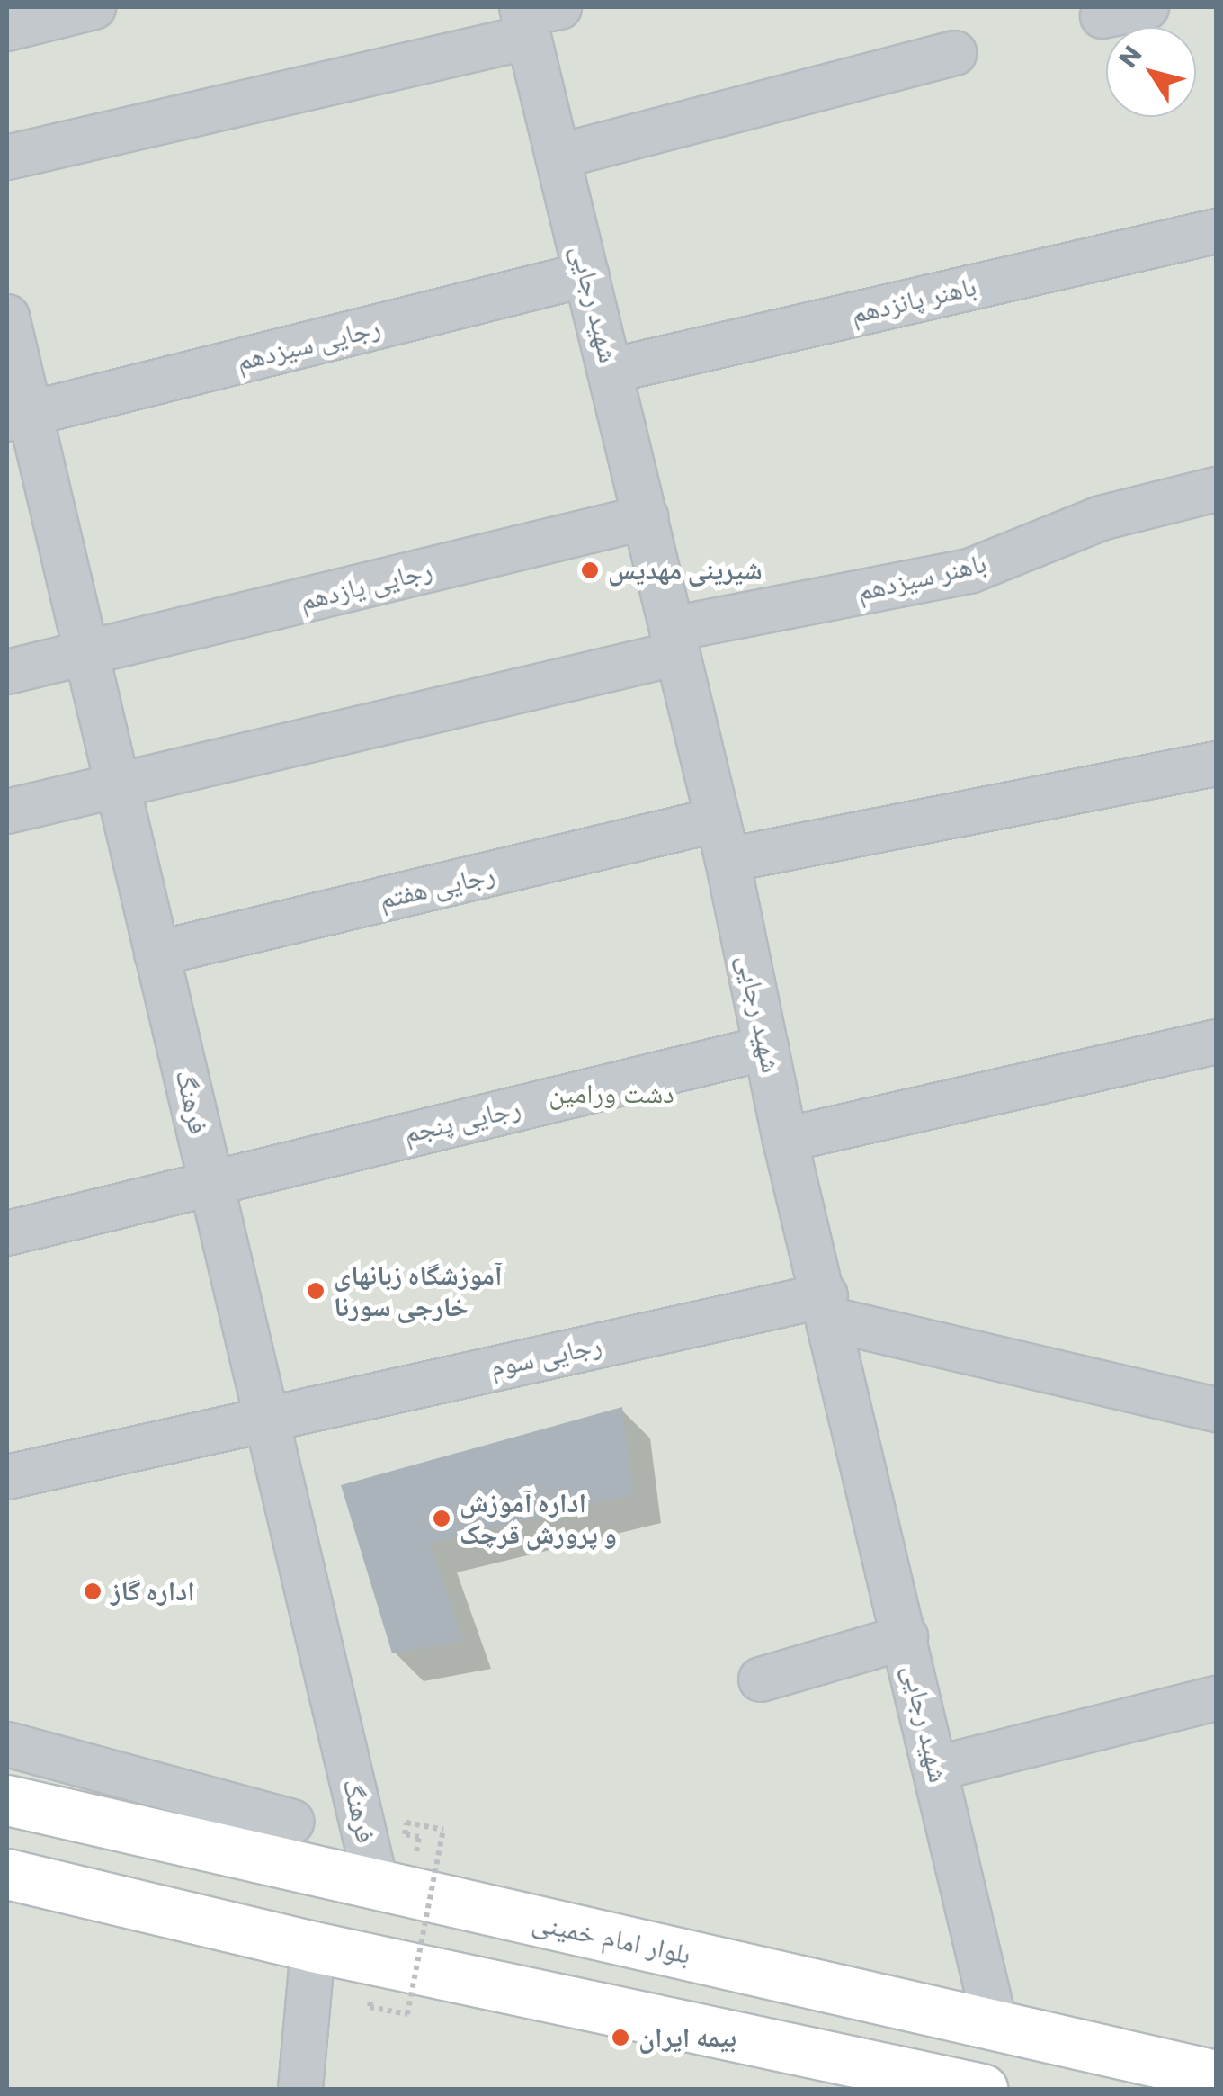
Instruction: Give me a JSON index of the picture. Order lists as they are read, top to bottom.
{
  "streets": {
    "main road": ["بلوار امام خمینی"],
    "street": [
      "باهنر پانزدهم",
      "شهید رجایی",
      "رجایی سیزدهم",
      "باهنر سیزدهم",
      "رجایی یازدهم",
      "رجایی هفتم",
      "فرهنگ",
      "رجایی پنجم",
      "رجایی سوم"
    ]
  },
  "crossings": [
    ["باهنر پانزدهم", "شهید رجایی"],
    ["شهید رجایی", "رجایی سیزدهم"],
    ["شهید رجایی", "باهنر سیزدهم"],
    ["شهید رجایی", "رجایی یازدهم"],
    ["شهید رجایی", "رجایی هفتم"],
    ["شهید رجایی", "رجایی پنجم"],
    ["شهید رجایی", "رجایی سوم"],
    ["شهید رجایی", "بلوار امام خمینی"],
    ["رجایی سیزدهم", "فرهنگ"],
    ["باهنر سیزدهم", "فرهنگ"],
    ["رجایی یازدهم", "فرهنگ"],
    ["رجایی هفتم", "فرهنگ"],
    ["فرهنگ", "رجایی پنجم"],
    ["فرهنگ", "رجایی سوم"],
    ["فرهنگ", "بلوار امام خمینی"]
  ],
  "parks": ["دشت ورامین"],
  "places": [
    "شیرینی مهدیس",
    "آموزشگاه زبانهای خارجی سورنا",
    "اداره آموزش و پرورش قرچک",
    "اداره گاز",
    "بیمه ایران"
  ],
  "north": "top left"
}
